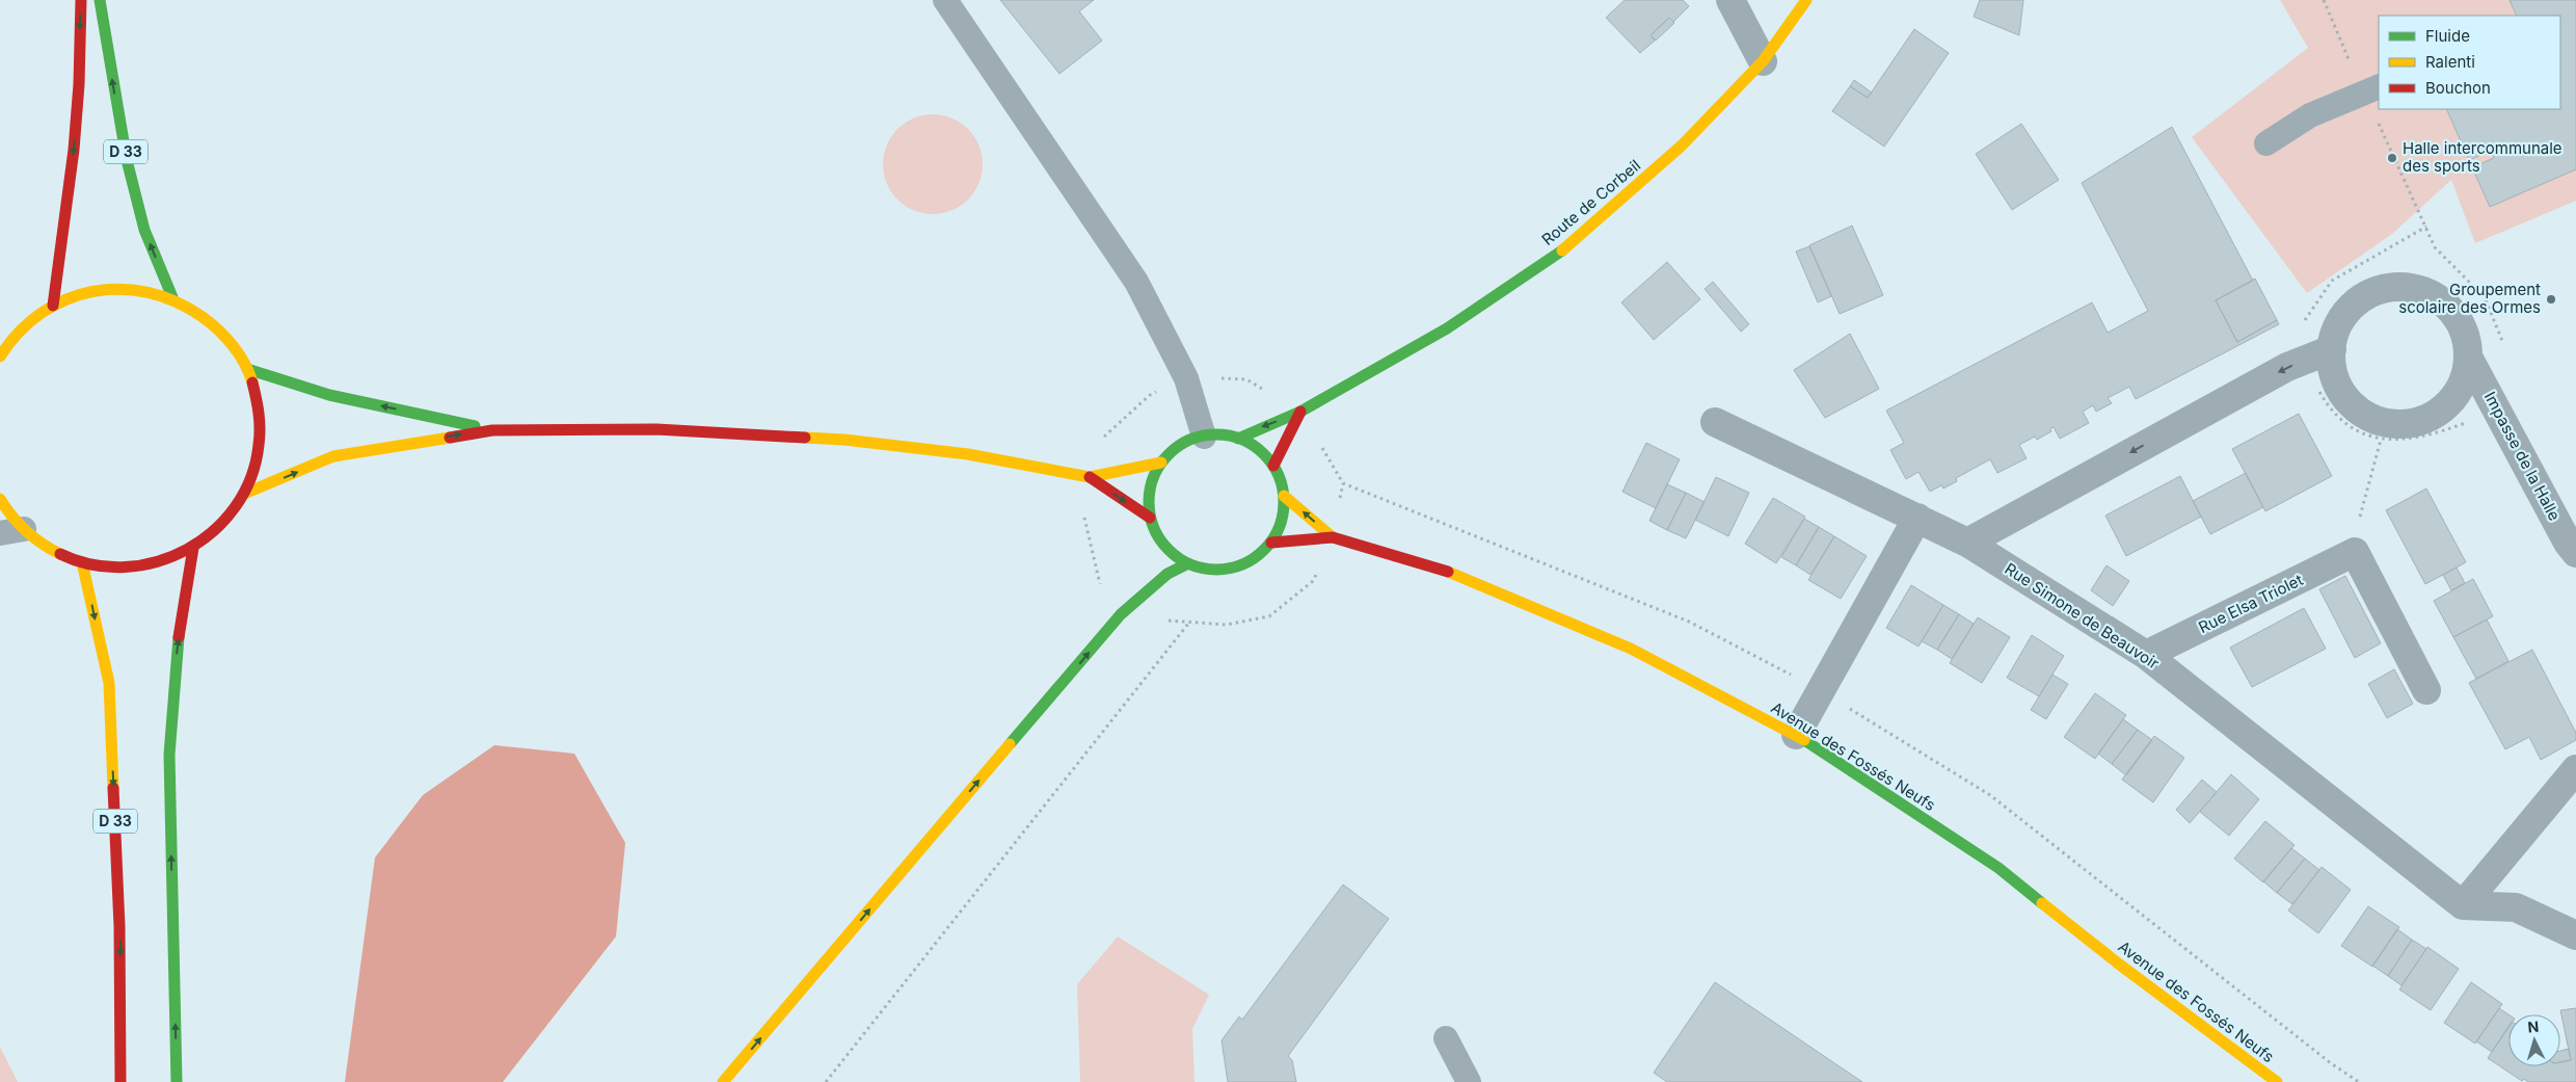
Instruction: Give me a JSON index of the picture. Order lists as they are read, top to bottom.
{
  "streets": {
    "main road": ["D 33", "Route de Corbeil", "Avenue des Fossés Neufs"],
    "street": ["Impasse de la Halle", "Rue Elsa Triolet", "Rue Simone de Beauvoir"]
  },
  "crossings": [
    ["Route de Corbeil", "Avenue des Fossés Neufs"],
    ["Rue Elsa Triolet", "Rue Simone de Beauvoir"]
  ],
  "places": ["Halle intercommunale des sports", "Groupement scolaire des Ormes"],
  "legend": ["Fluide", "Ralenti", "Bouchon"],
  "north": "top"
}
